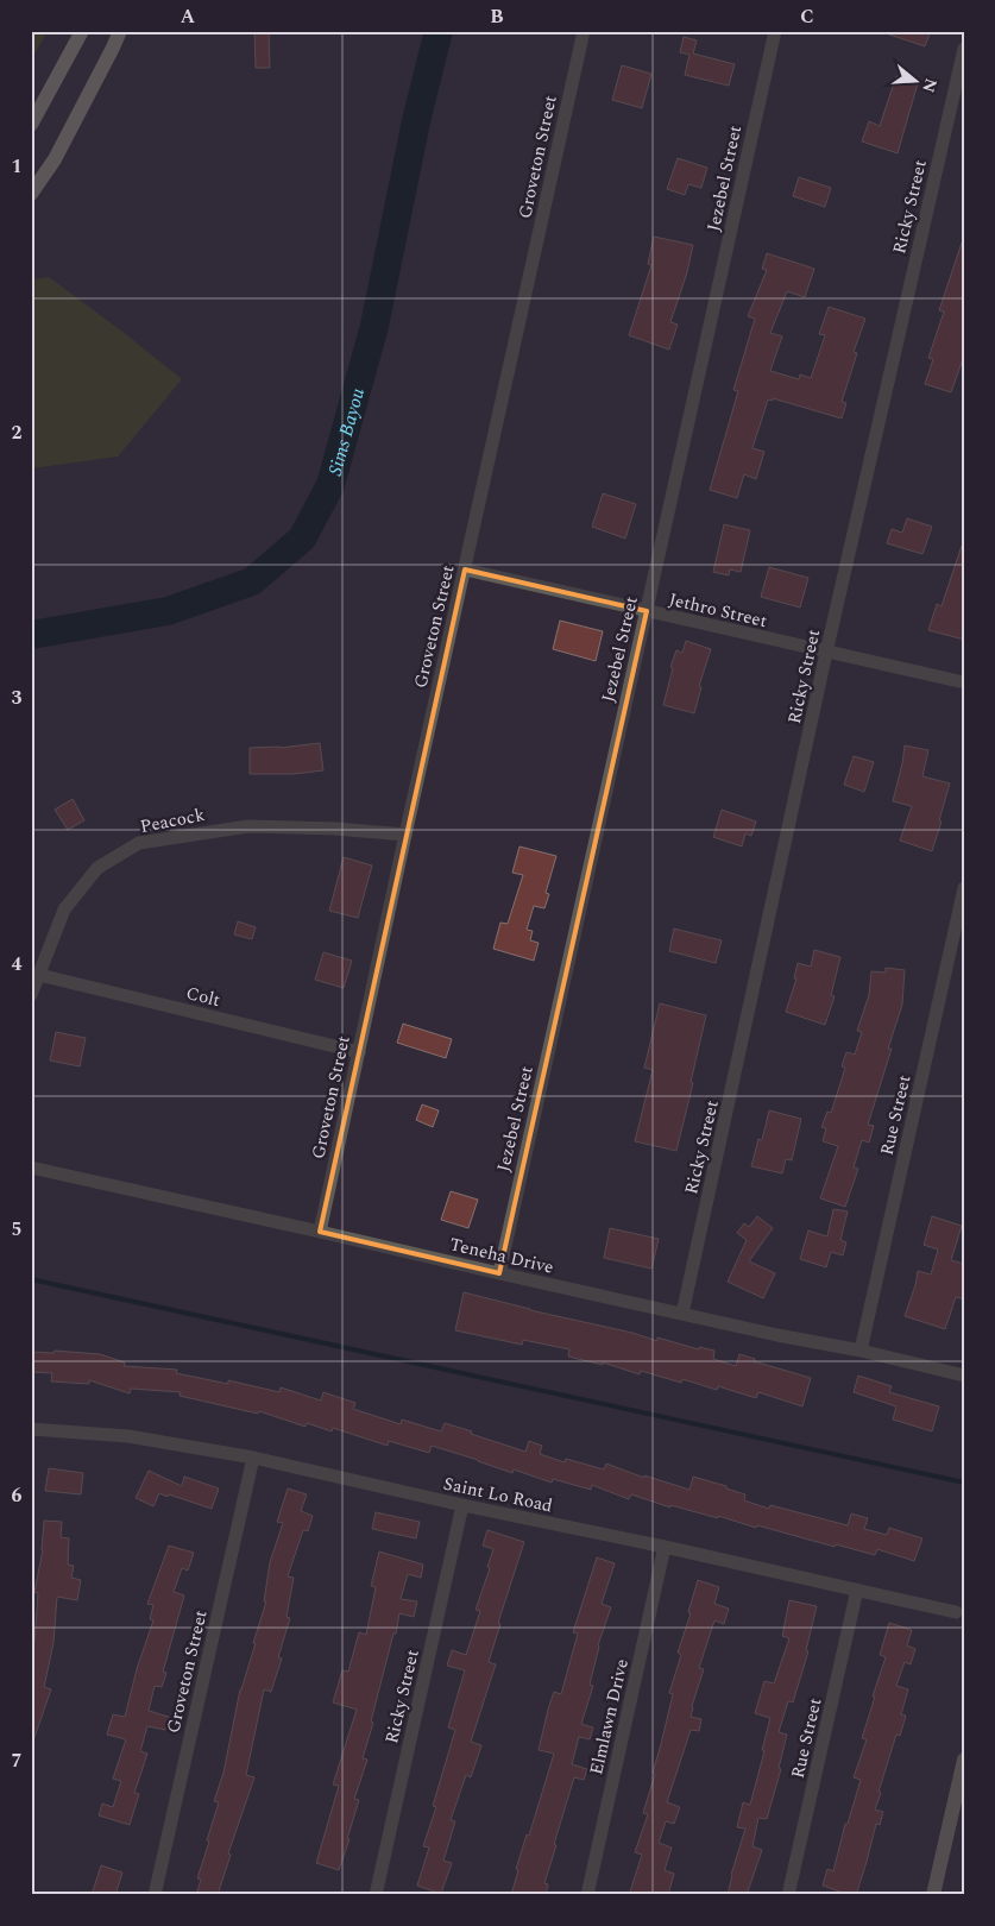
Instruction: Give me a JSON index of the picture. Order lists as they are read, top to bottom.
{
  "streets": {
    "street": [
      "Groveton Street",
      "Jezebel Street",
      "Ricky Street",
      "Jethro Street",
      "Peacock",
      "Colt",
      "Rue Street",
      "Teneha Drive",
      "Saint Lo Road",
      "Elmlawn Drive"
    ]
  },
  "crossings": [
    ["Groveton Street", "Jethro Street"],
    ["Groveton Street", "Peacock"],
    ["Groveton Street", "Colt"],
    ["Groveton Street", "Teneha Drive"],
    ["Groveton Street", "Saint Lo Road"],
    ["Jezebel Street", "Jethro Street"],
    ["Jezebel Street", "Teneha Drive"],
    ["Ricky Street", "Jethro Street"],
    ["Ricky Street", "Teneha Drive"],
    ["Ricky Street", "Saint Lo Road"],
    ["Peacock", "Colt"],
    ["Rue Street", "Teneha Drive"],
    ["Rue Street", "Saint Lo Road"],
    ["Saint Lo Road", "Elmlawn Drive"]
  ],
  "water": ["Sims Bayou"],
  "north": "right",
  "grid": {
    "columns": ["A", "B", "C"],
    "rows": [
      "1",
      "2",
      "3",
      "4",
      "5",
      "6",
      "7"
    ]
  }
}
